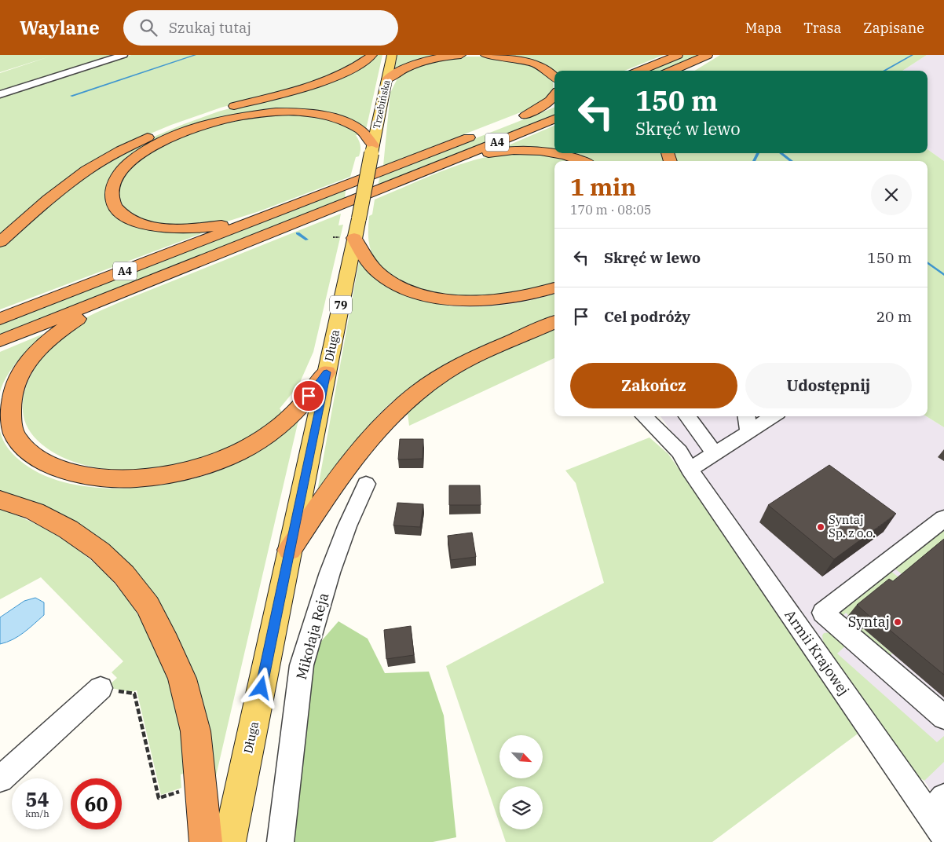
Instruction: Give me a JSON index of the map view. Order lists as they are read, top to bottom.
{
  "streets": {
    "highway": ["A4"],
    "main road": ["Trzebińska", "79", "Długa"],
    "street": ["Mikołaja Reja", "Armii Krajowej"]
  },
  "crossings": [
    ["Trzebińska", "Długa"]
  ],
  "places": ["Syntaj Sp. z o.o.", "Syntaj"],
  "north": "bottom right",
  "page": {
    "header": "Waylane",
    "search": "Szukaj tutaj",
    "nav": ["Mapa", "Trasa", "Zapisane"],
    "turn": ["150 m", "Skręć w lewo"],
    "heading": ["1 min", "170 m · 08:05"],
    "list": [
      {
        "name": "Skręć w lewo",
        "value": "150 m"
      },
      {
        "name": "Cel podróży",
        "value": "20 m"
      }
    ],
    "buttons": ["Zakończ", "Udostępnij"],
    "speed": "54 km/h",
    "limit": "60"
  }
}
